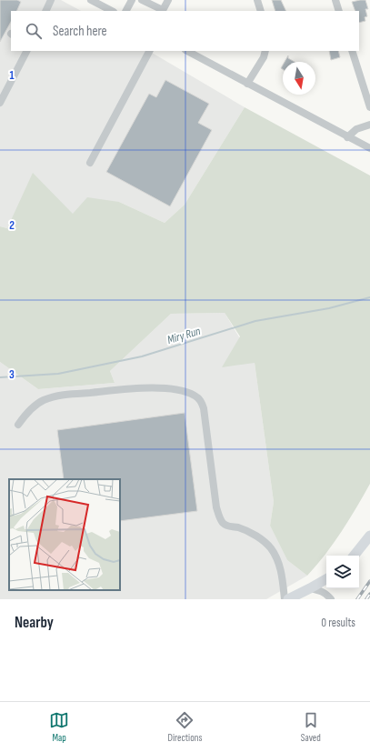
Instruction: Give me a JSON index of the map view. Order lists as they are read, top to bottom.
{
  "water": ["Miry Run"],
  "north": "bottom",
  "page": {
    "search": "Search here",
    "heading": ["Nearby", "0 results"],
    "nav": ["Map", "Directions", "Saved"]
  },
  "grid": {
    "rows": ["1", "2", "3"]
  }
}
